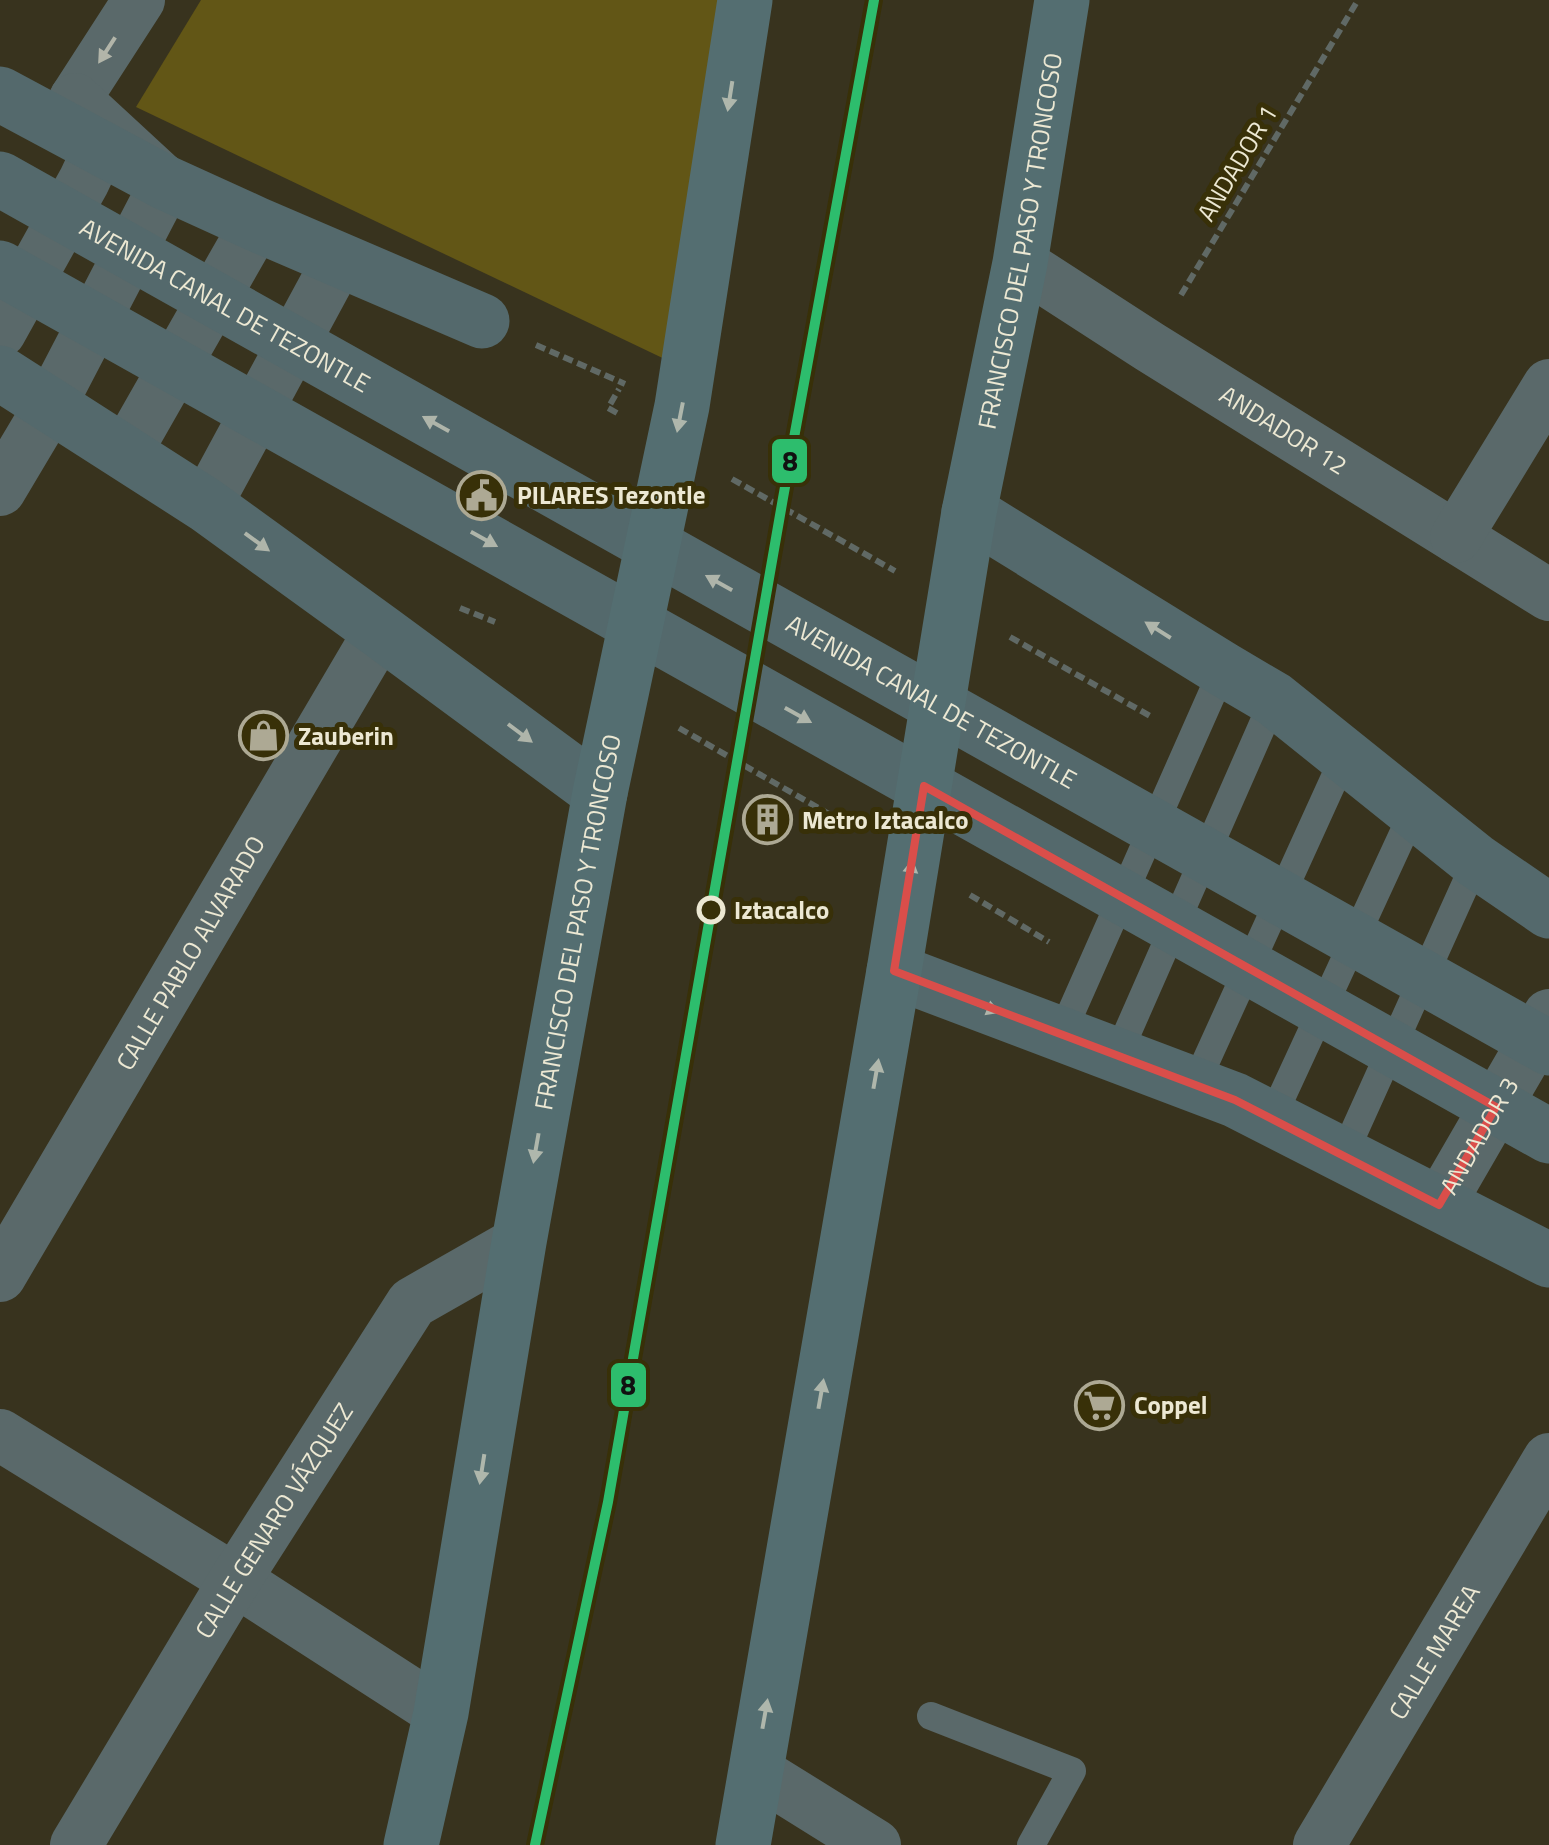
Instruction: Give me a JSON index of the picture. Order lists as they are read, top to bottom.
{
  "streets": {
    "main road": ["FRANCISCO DEL PASO Y TRONCOSO"],
    "street": [
      "AVENIDA CANAL DE TEZONTLE",
      "ANDADOR 12",
      "CALLE PABLO ALVARADO",
      "ANDADOR 3",
      "CALLE GENARO VÁZQUEZ",
      "CALLE MAREA"
    ],
    "path": ["ANDADOR 1"]
  },
  "crossings": [
    ["ANDADOR 1", "ANDADOR 12"],
    ["FRANCISCO DEL PASO Y TRONCOSO", "ANDADOR 12"],
    ["FRANCISCO DEL PASO Y TRONCOSO", "CALLE GENARO VÁZQUEZ"]
  ],
  "places": {
    "public building": ["PILARES Tezontle"],
    "shop": ["Zauberin"],
    "building": ["Metro Iztacalco"],
    "other": ["Iztacalco"],
    "supermarket": ["Coppel"]
  },
  "lines": ["transit line 8"]
}
